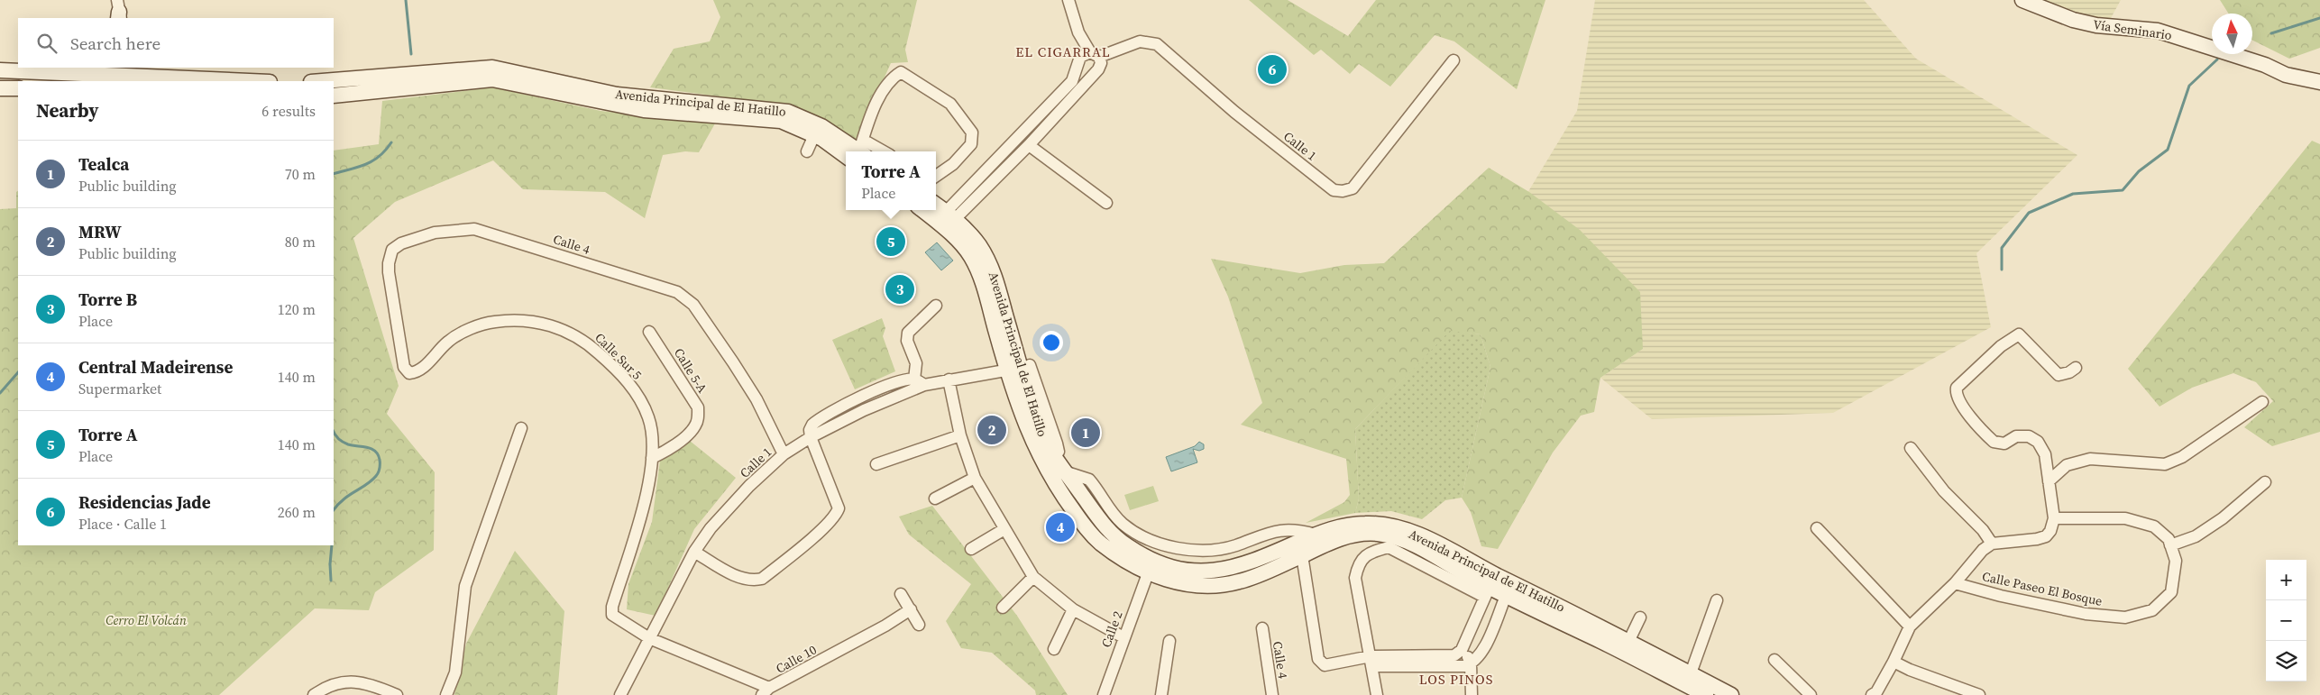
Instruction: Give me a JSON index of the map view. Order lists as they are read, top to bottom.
{
  "streets": {
    "main road": ["Vía Seminario", "Avenida Principal de El Hatillo"],
    "street": [
      "Calle 1",
      "Calle 4",
      "Calle Sur 5",
      "Calle 5-A",
      "Calle Paseo El Bosque",
      "Calle 2",
      "Calle 10"
    ]
  },
  "crossings": [
    ["Avenida Principal de El Hatillo", "Calle 1"],
    ["Avenida Principal de El Hatillo", "Calle 2"],
    ["Calle 1", "Calle 4"],
    ["Calle 1", "Calle Sur 5"],
    ["Calle 1", "Calle 10"],
    ["Calle 4", "Calle Sur 5"],
    ["Calle Sur 5", "Calle 5-A"],
    ["Calle Sur 5", "Calle 10"]
  ],
  "districts": ["EL CIGARRAL", "LOS PINOS"],
  "parks": ["Cerro El Volcán"],
  "north": "top",
  "page": {
    "search": "Search here",
    "pins": [
      "6",
      "5",
      "3",
      "2",
      "1",
      "4"
    ],
    "heading": ["Nearby", "6 results"],
    "list": [
      {
        "mark": "1",
        "name": "Tealca",
        "note": "Public building",
        "value": "70 m"
      },
      {
        "mark": "2",
        "name": "MRW",
        "note": "Public building",
        "value": "80 m"
      },
      {
        "mark": "3",
        "name": "Torre B",
        "note": "Place",
        "value": "120 m"
      },
      {
        "mark": "4",
        "name": "Central Madeirense",
        "note": "Supermarket",
        "value": "140 m"
      },
      {
        "mark": "5",
        "name": "Torre A",
        "note": "Place",
        "value": "140 m"
      },
      {
        "mark": "6",
        "name": "Residencias Jade",
        "note": "Place · Calle 1",
        "value": "260 m"
      }
    ],
    "popup": ["Torre A", "Place"],
    "map_buttons": ["+", "−"]
  }
}
